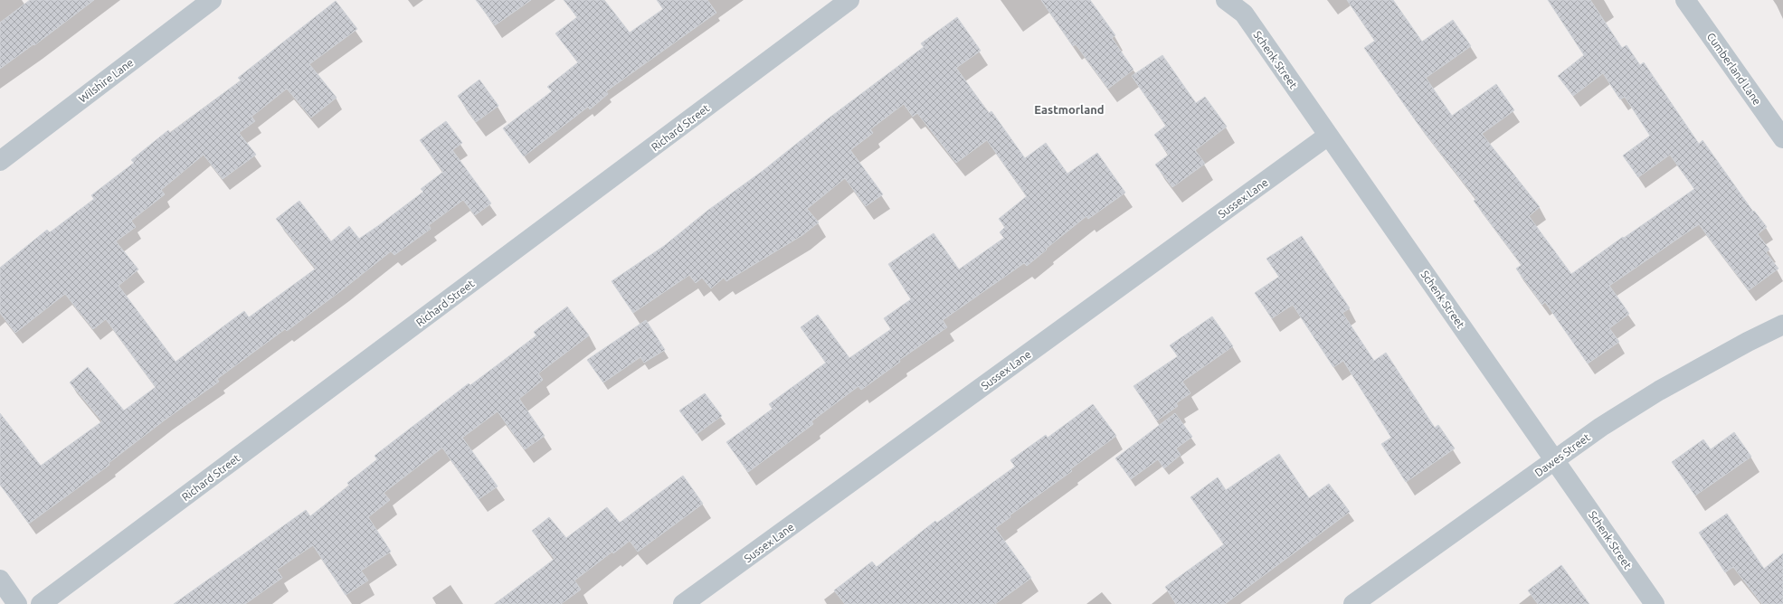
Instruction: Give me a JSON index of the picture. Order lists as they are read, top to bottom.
{
  "streets": {
    "street": [
      "Schenk Street",
      "Cumberland Lane",
      "Wilshire Lane",
      "Richard Street",
      "Sussex Lane",
      "Dawes Street"
    ]
  },
  "crossings": [
    ["Schenk Street", "Sussex Lane"],
    ["Schenk Street", "Dawes Street"]
  ],
  "districts": ["Eastmorland"]
}
